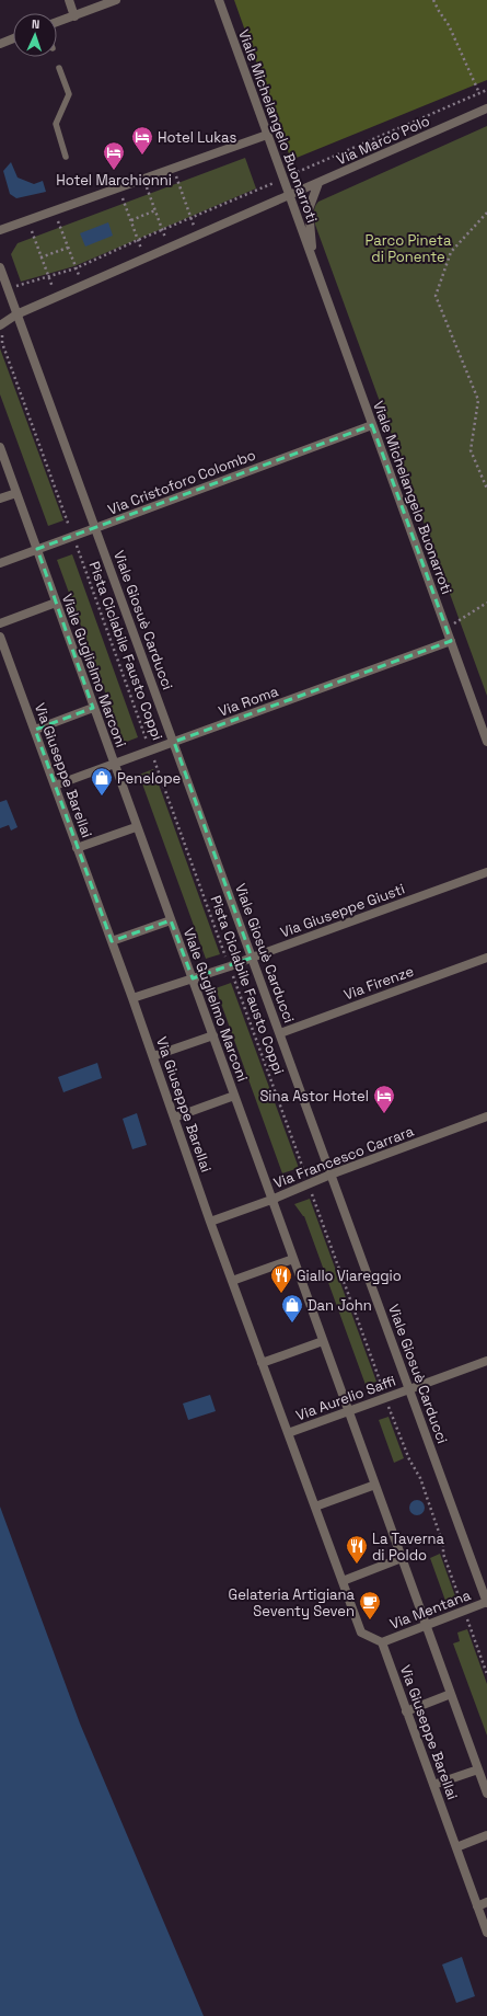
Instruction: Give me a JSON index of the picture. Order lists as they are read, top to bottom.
{
  "streets": {
    "street": [
      "Viale Michelangelo Buonarroti",
      "Via Marco Polo",
      "Via Cristoforo Colombo",
      "Viale Giosuè Carducci",
      "Viale Guglielmo Marconi",
      "Via Roma",
      "Via Giuseppe Barellai",
      "Via Giuseppe Giusti",
      "Via Firenze",
      "Via Francesco Carrara",
      "Via Aurelio Saffi",
      "Via Mentana"
    ],
    "path": ["Pista Ciclabile Fausto Coppi"]
  },
  "crossings": [
    ["Viale Michelangelo Buonarroti", "Via Marco Polo"],
    ["Viale Michelangelo Buonarroti", "Via Cristoforo Colombo"],
    ["Viale Michelangelo Buonarroti", "Via Roma"],
    ["Via Marco Polo", "Viale Giosuè Carducci"],
    ["Via Marco Polo", "Pista Ciclabile Fausto Coppi"],
    ["Via Cristoforo Colombo", "Viale Giosuè Carducci"],
    ["Via Cristoforo Colombo", "Pista Ciclabile Fausto Coppi"],
    ["Via Cristoforo Colombo", "Viale Guglielmo Marconi"],
    ["Viale Giosuè Carducci", "Via Roma"],
    ["Viale Giosuè Carducci", "Via Giuseppe Giusti"],
    ["Viale Giosuè Carducci", "Via Firenze"],
    ["Viale Giosuè Carducci", "Via Francesco Carrara"],
    ["Viale Giosuè Carducci", "Via Aurelio Saffi"],
    ["Viale Giosuè Carducci", "Via Mentana"],
    ["Pista Ciclabile Fausto Coppi", "Via Roma"],
    ["Pista Ciclabile Fausto Coppi", "Via Giuseppe Giusti"],
    ["Pista Ciclabile Fausto Coppi", "Via Francesco Carrara"],
    ["Pista Ciclabile Fausto Coppi", "Via Aurelio Saffi"],
    ["Pista Ciclabile Fausto Coppi", "Via Mentana"],
    ["Viale Guglielmo Marconi", "Via Roma"],
    ["Viale Guglielmo Marconi", "Via Giuseppe Giusti"],
    ["Viale Guglielmo Marconi", "Via Francesco Carrara"],
    ["Viale Guglielmo Marconi", "Via Aurelio Saffi"],
    ["Viale Guglielmo Marconi", "Via Mentana"],
    ["Via Roma", "Via Giuseppe Barellai"],
    ["Via Giuseppe Barellai", "Via Giuseppe Giusti"],
    ["Via Giuseppe Barellai", "Via Francesco Carrara"],
    ["Via Giuseppe Barellai", "Via Aurelio Saffi"],
    ["Via Giuseppe Barellai", "Via Mentana"]
  ],
  "parks": ["Parco Pineta di Ponente"],
  "places": {
    "hotel": ["Hotel Lukas", "Hotel Marchionni", "Sina Astor Hotel"],
    "shop": ["Penelope", "Dan John"],
    "restaurant": ["Giallo Viareggio", "La Taverna di Poldo"],
    "cafe": ["Gelateria Artigiana Seventy Seven"]
  },
  "north": "top"
}
